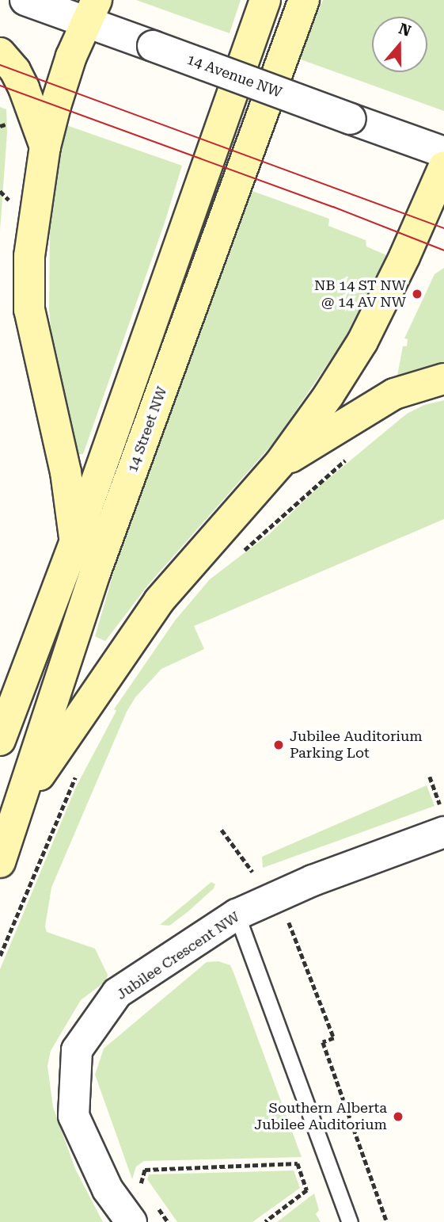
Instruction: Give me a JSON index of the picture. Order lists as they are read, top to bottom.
{
  "streets": {
    "main road": ["14 Street NW"],
    "street": ["14 Avenue NW", "Jubilee Crescent NW"]
  },
  "places": ["NB 14 ST NW @ 14 AV NW", "Jubilee Auditorium Parking Lot", "Southern Alberta Jubilee Auditorium"],
  "north": "top"
}
